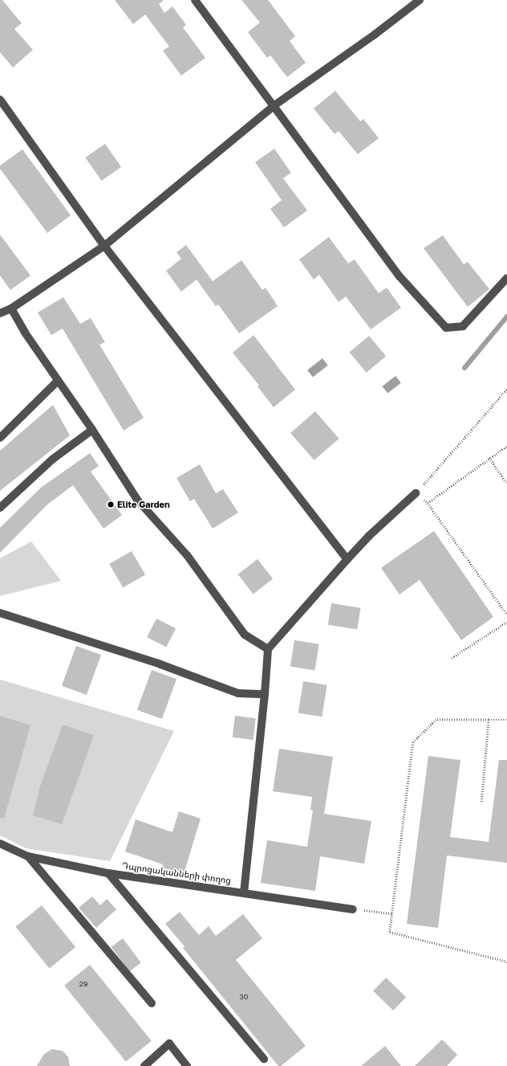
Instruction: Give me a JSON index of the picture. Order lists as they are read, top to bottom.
{
  "streets": {
    "street": ["Դպրոցականների փողոց"]
  },
  "places": ["Elite Garden"],
  "house_numbers": ["29", "30"]
}
